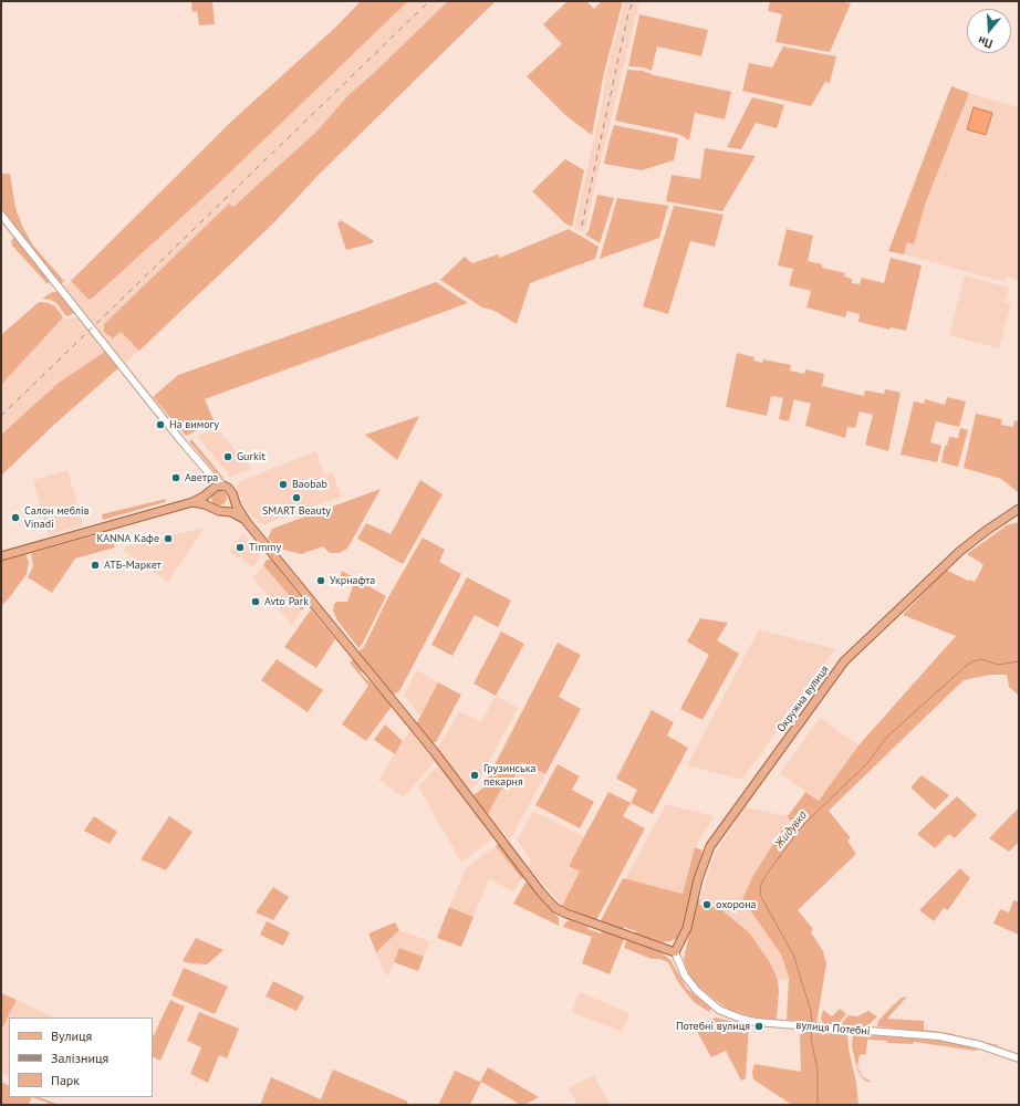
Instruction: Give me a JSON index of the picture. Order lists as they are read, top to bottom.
{
  "streets": {
    "main road": ["Окружна вулиця"],
    "street": ["вулиця Потебні"]
  },
  "crossings": [
    ["Окружна вулиця", "вулиця Потебні"]
  ],
  "water": ["Жидувка"],
  "places": [
    "На вимогу",
    "Gurkit",
    "Аветра",
    "Baobab",
    "SMART Beauty",
    "Салон меблів Vinadi",
    "KANNA Кафе",
    "Timmy",
    "АТБ-Маркет",
    "Укрнафта",
    "Avto Park",
    "Грузинська пекарня",
    "охорона",
    "Потебні вулиця"
  ],
  "legend": ["Вулиця", "Залізниця", "Парк"],
  "north": "bottom"
}
